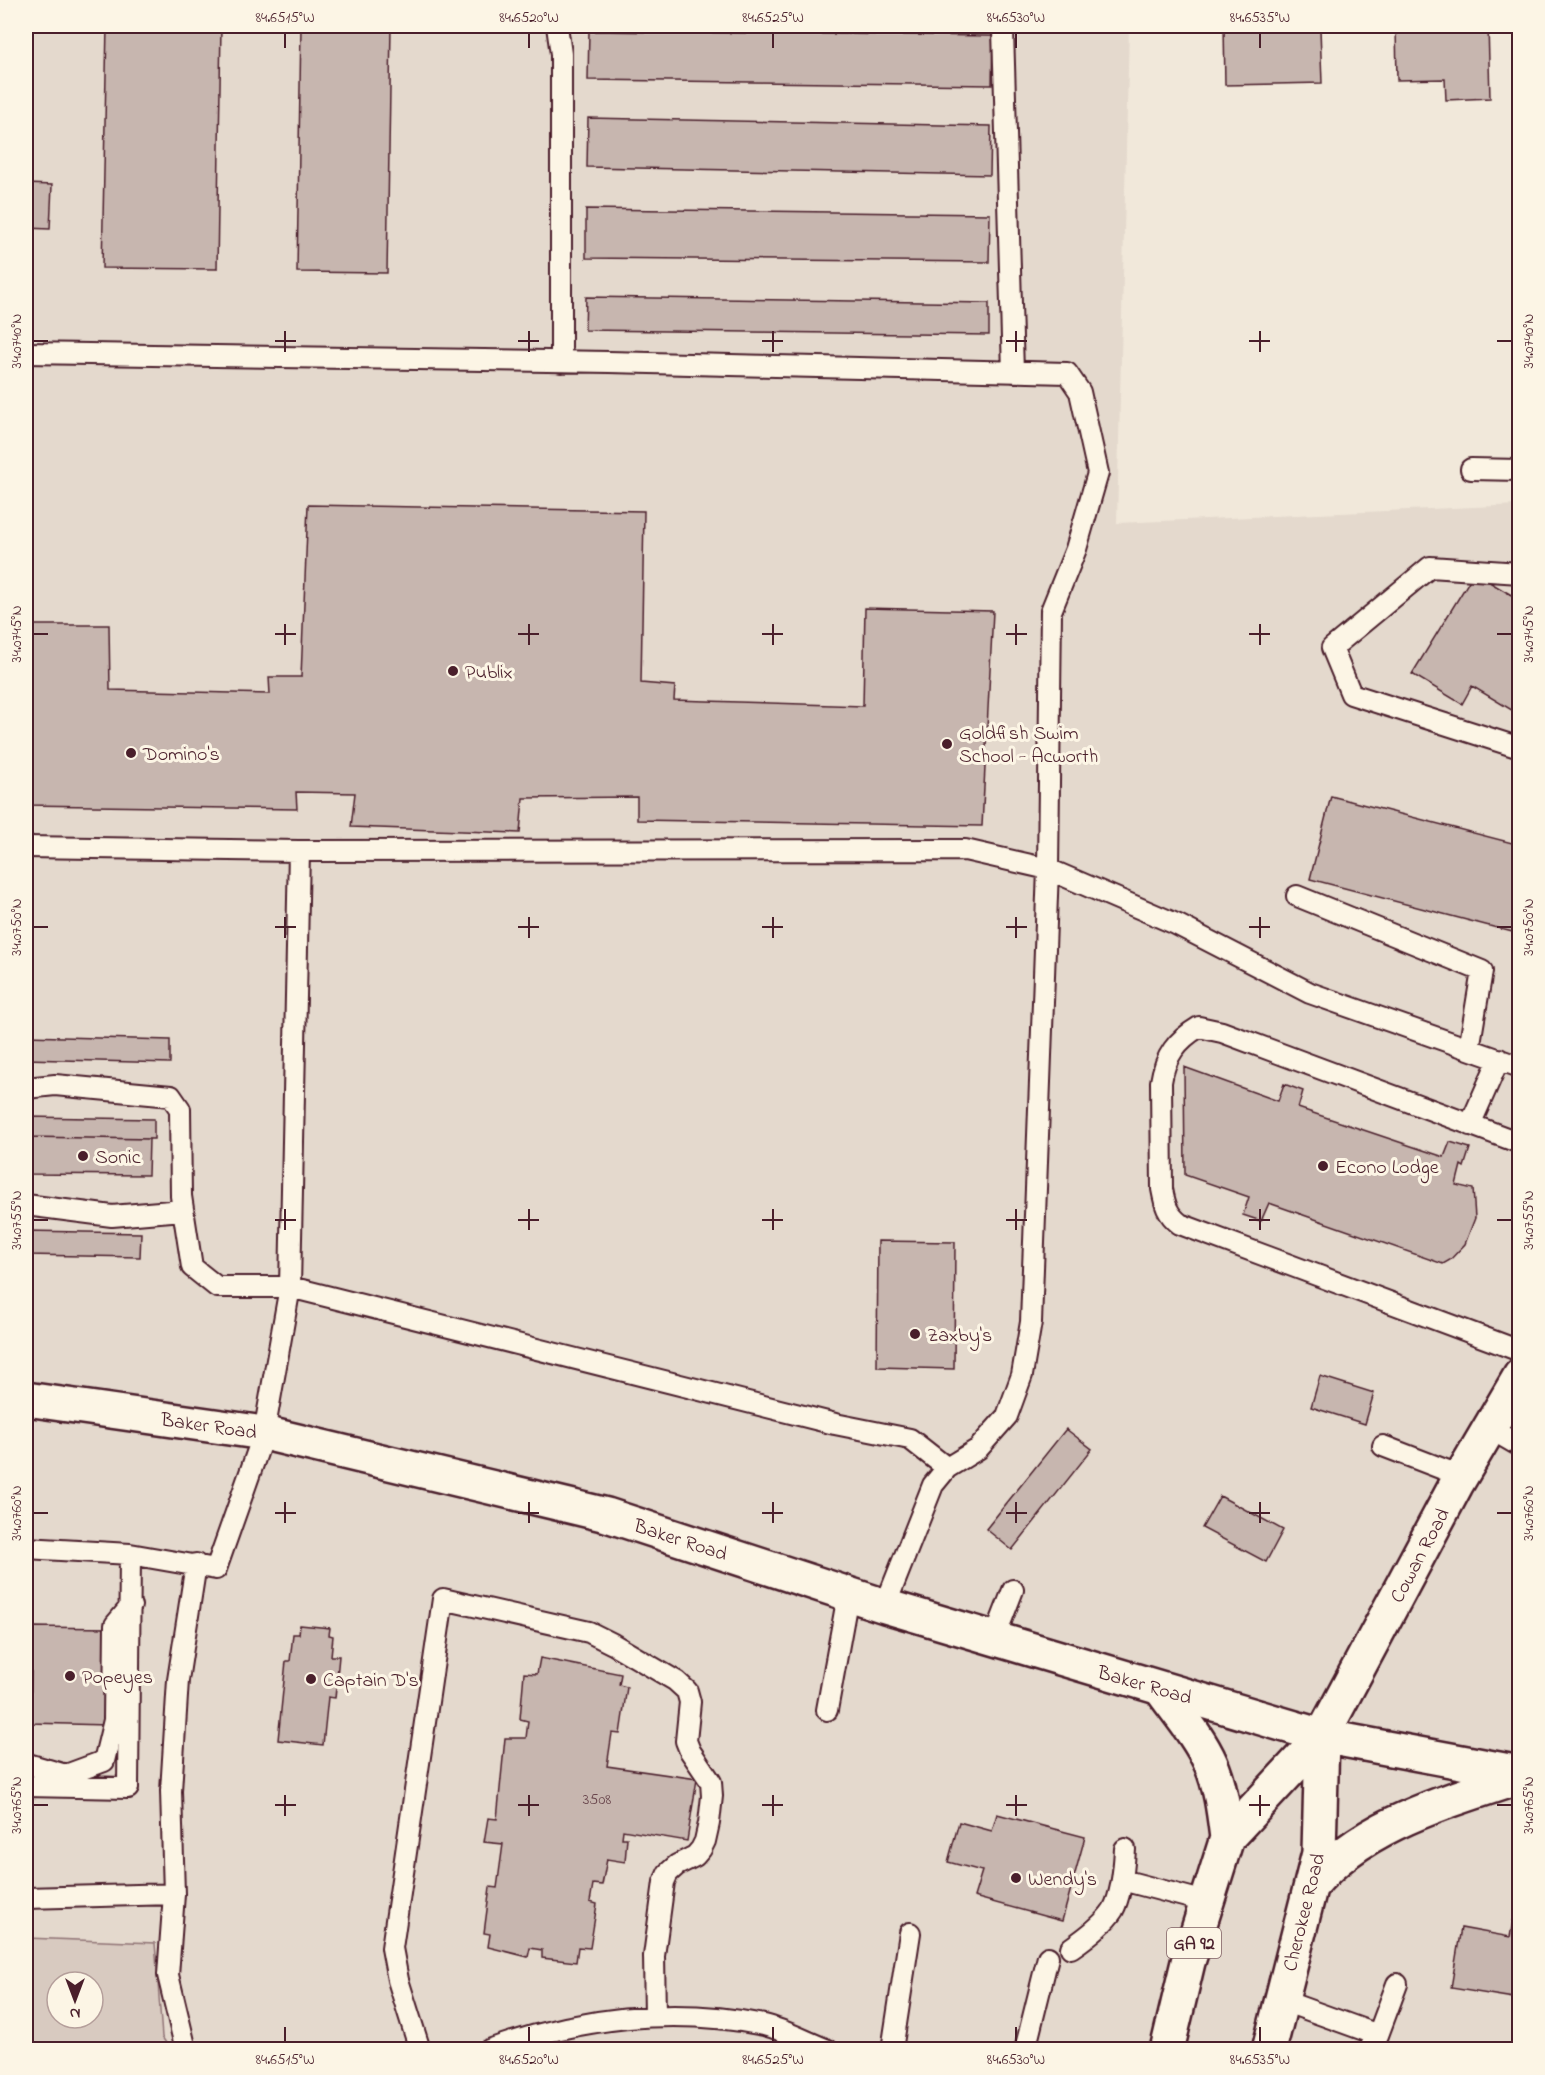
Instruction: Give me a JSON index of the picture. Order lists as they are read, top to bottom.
{
  "streets": {
    "main road": [
      "Baker Road",
      "Cowan Road",
      "Cherokee Road",
      "GA 92"
    ]
  },
  "crossings": [
    ["Baker Road", "Cowan Road"],
    ["Baker Road", "Cherokee Road"],
    ["Baker Road", "GA 92"],
    ["Cowan Road", "Cherokee Road"],
    ["Cowan Road", "GA 92"],
    ["Cherokee Road", "GA 92"]
  ],
  "places": [
    "Publix",
    "Goldfish Swim School - Acworth",
    "Domino's",
    "Sonic",
    "Econo Lodge",
    "Zaxby's",
    "Popeyes",
    "Captain D's",
    "Wendy's"
  ],
  "house_numbers": ["3508"],
  "north": "bottom",
  "coordinates": [
    "84.6515°W",
    "84.6520°W",
    "84.6525°W",
    "84.6530°W",
    "84.6535°W",
    "34.0740°N",
    "34.0745°N",
    "34.0750°N",
    "34.0755°N",
    "34.0760°N",
    "34.0765°N"
  ]
}
